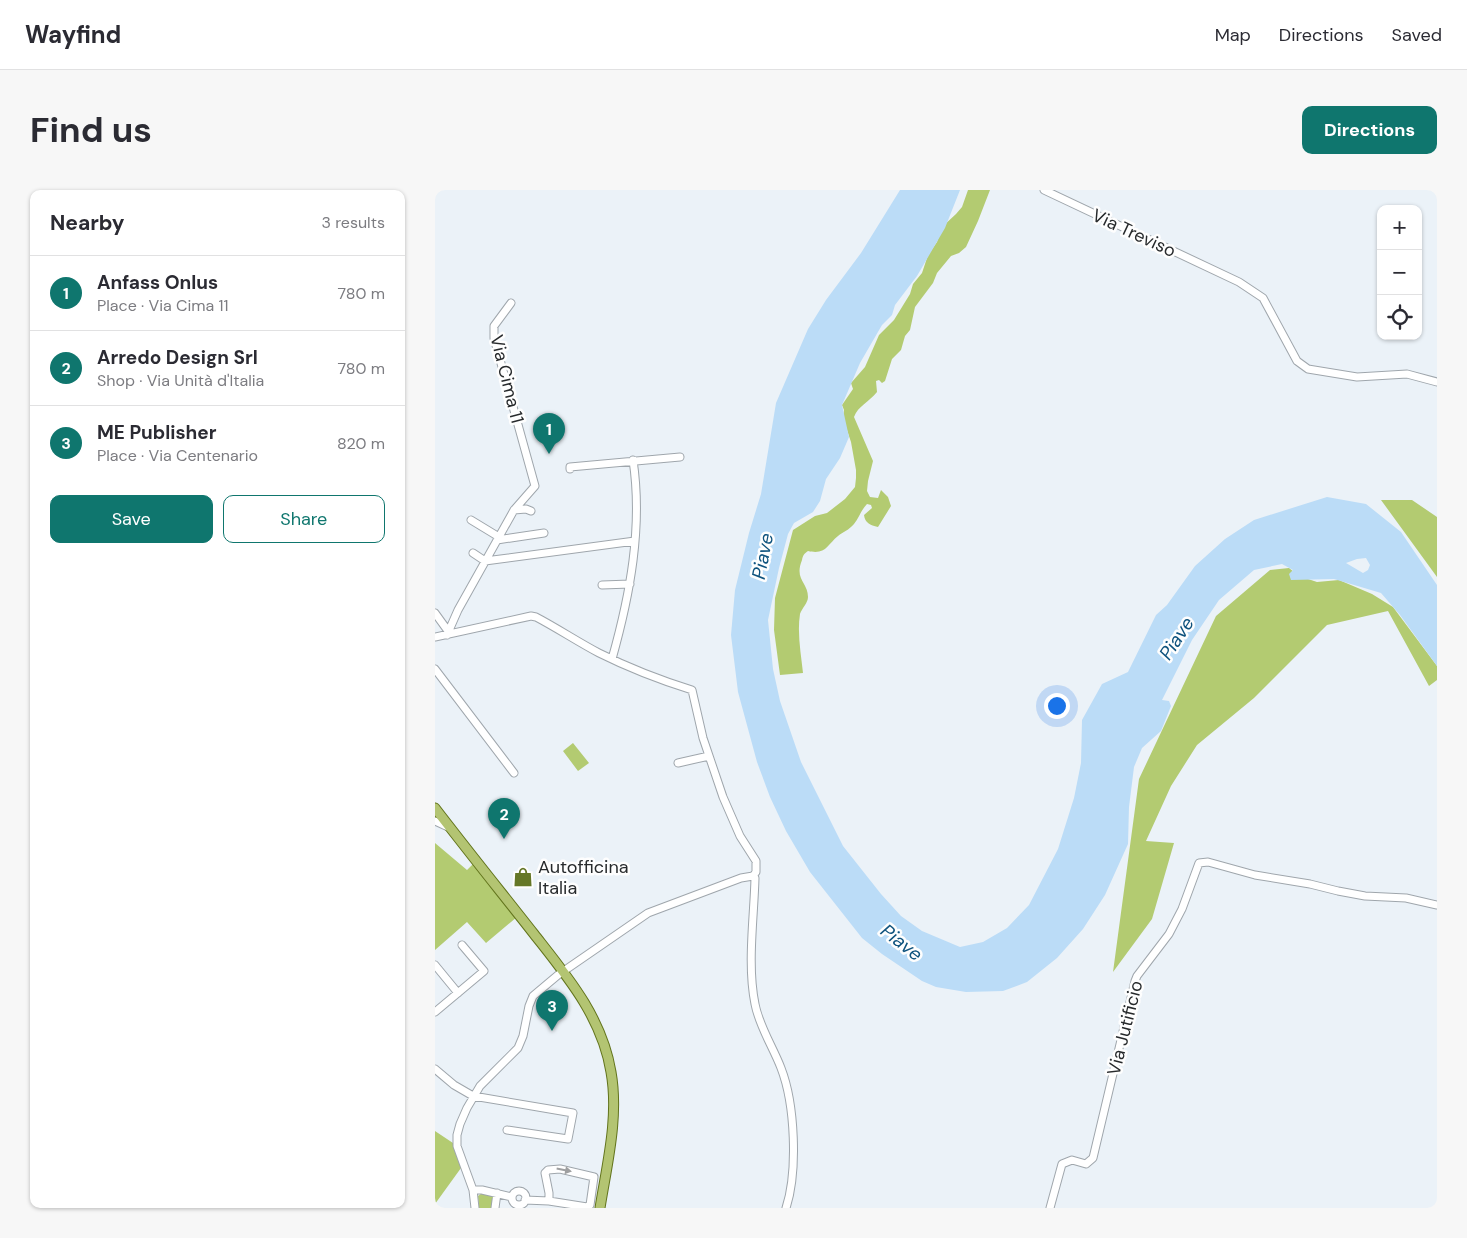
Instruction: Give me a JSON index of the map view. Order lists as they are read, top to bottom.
{
  "streets": {
    "street": ["Via Treviso", "Via Cima 11", "Via Jutificio"]
  },
  "water": ["Piave"],
  "places": {
    "shop": ["Autofficina Italia"]
  },
  "page": {
    "header": "Wayfind",
    "nav": ["Map", "Directions", "Saved"],
    "buttons": [
      "Directions",
      ["Save", "Share"]
    ],
    "title": "Find us",
    "heading": ["Nearby", "3 results"],
    "map_buttons": ["+", "−"],
    "list": [
      {
        "mark": "1",
        "name": "Anfass Onlus",
        "note": "Place · Via Cima 11",
        "value": "780 m"
      },
      {
        "mark": "2",
        "name": "Arredo Design Srl",
        "note": "Shop · Via Unità d'Italia",
        "value": "780 m"
      },
      {
        "mark": "3",
        "name": "ME Publisher",
        "note": "Place · Via Centenario",
        "value": "820 m"
      }
    ],
    "pins": ["1", "2", "3"]
  }
}
